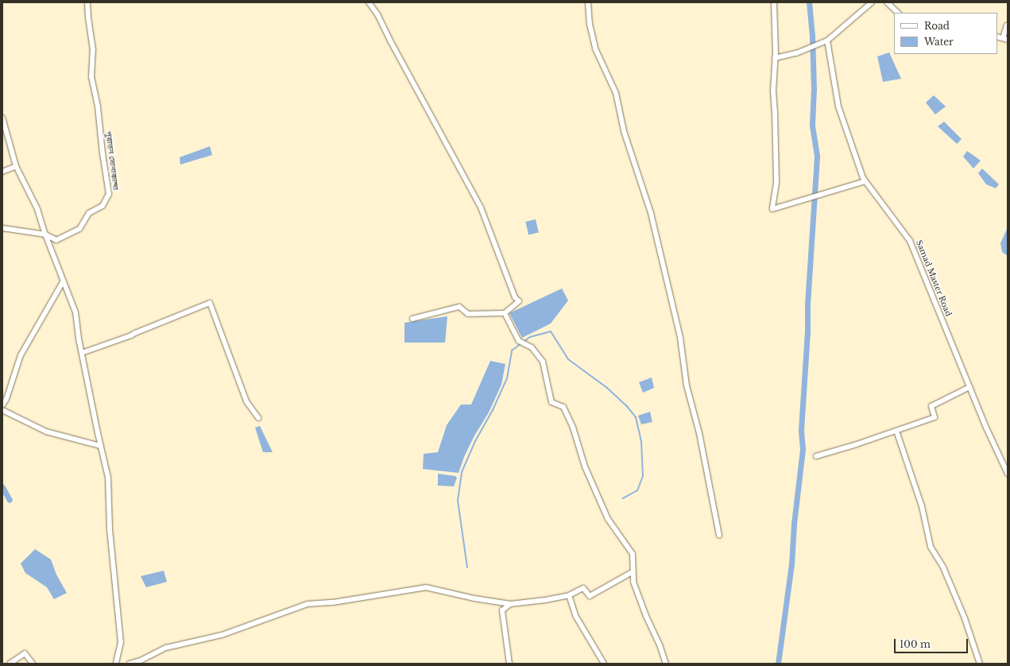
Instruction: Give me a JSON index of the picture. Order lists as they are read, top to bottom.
{
  "streets": {
    "street": ["পুরাতন সোনাকান্দা", "Samad Master Road"]
  },
  "legend": ["Road", "Water"],
  "scale_bar": "100 m"
}
